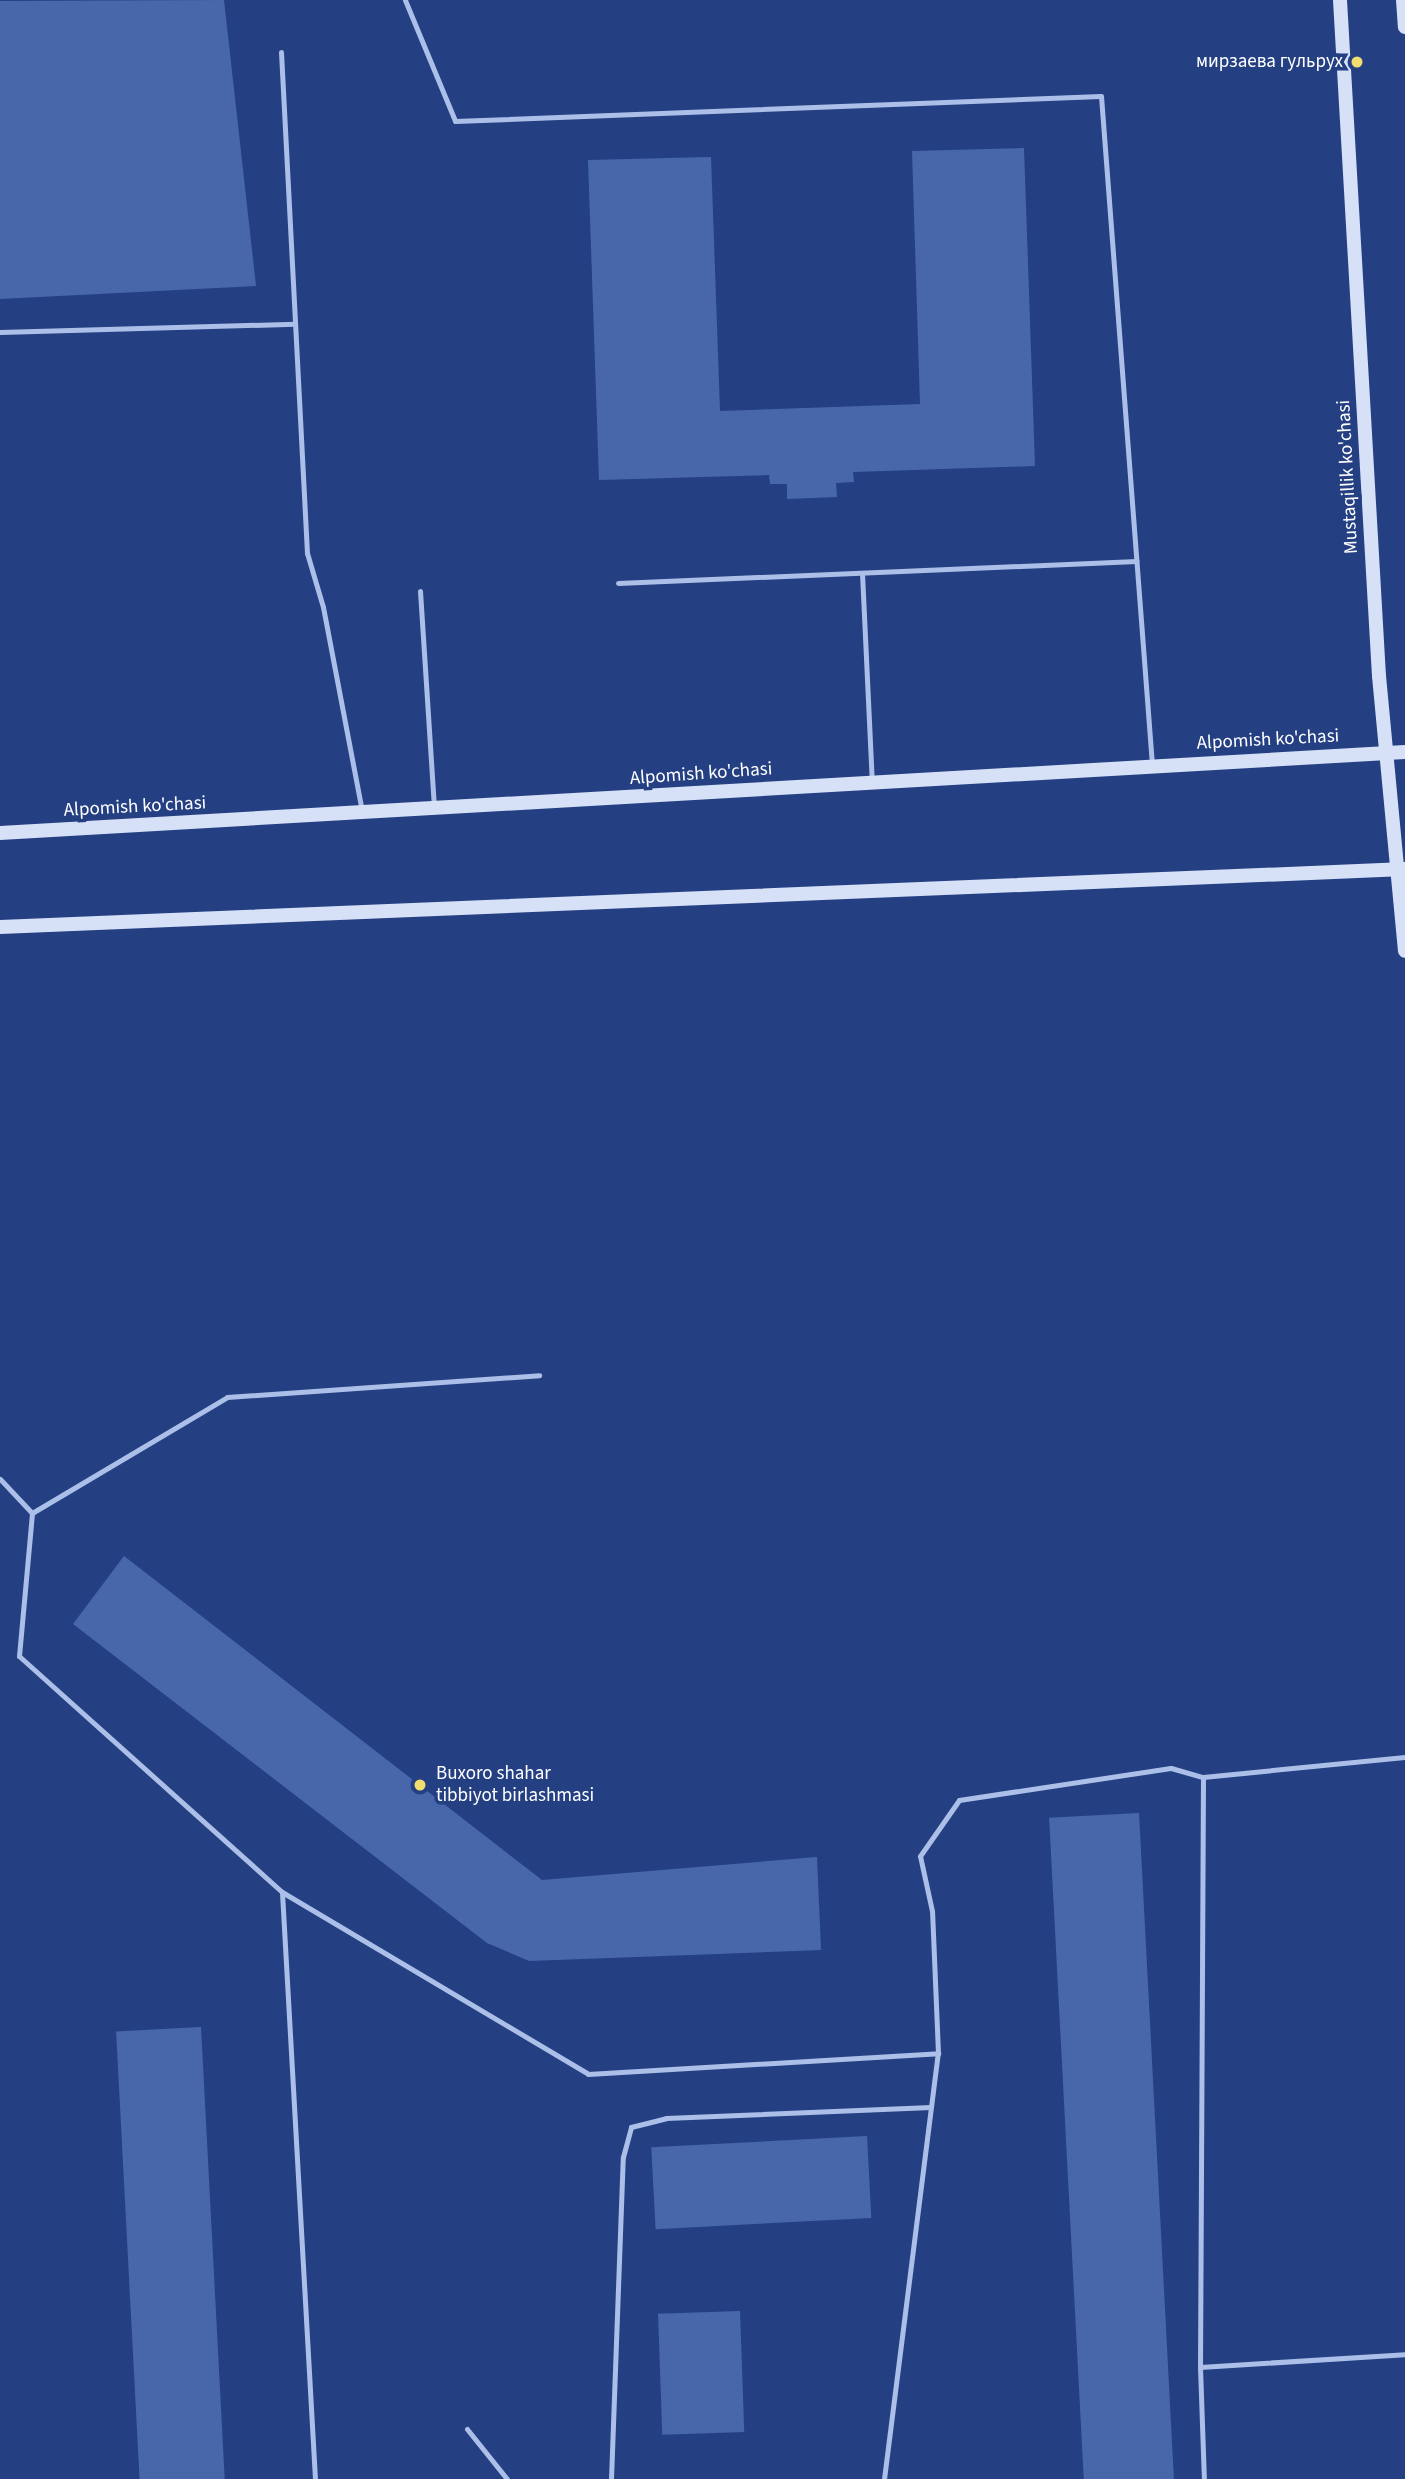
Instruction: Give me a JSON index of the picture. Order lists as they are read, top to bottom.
{
  "streets": {
    "main road": ["Mustaqillik ko'chasi", "Alpomish ko'chasi"]
  },
  "crossings": [
    ["Mustaqillik ko'chasi", "Alpomish ko'chasi"]
  ],
  "places": ["мирзаева гульрух", "Buxoro shahar tibbiyot birlashmasi"]
}
